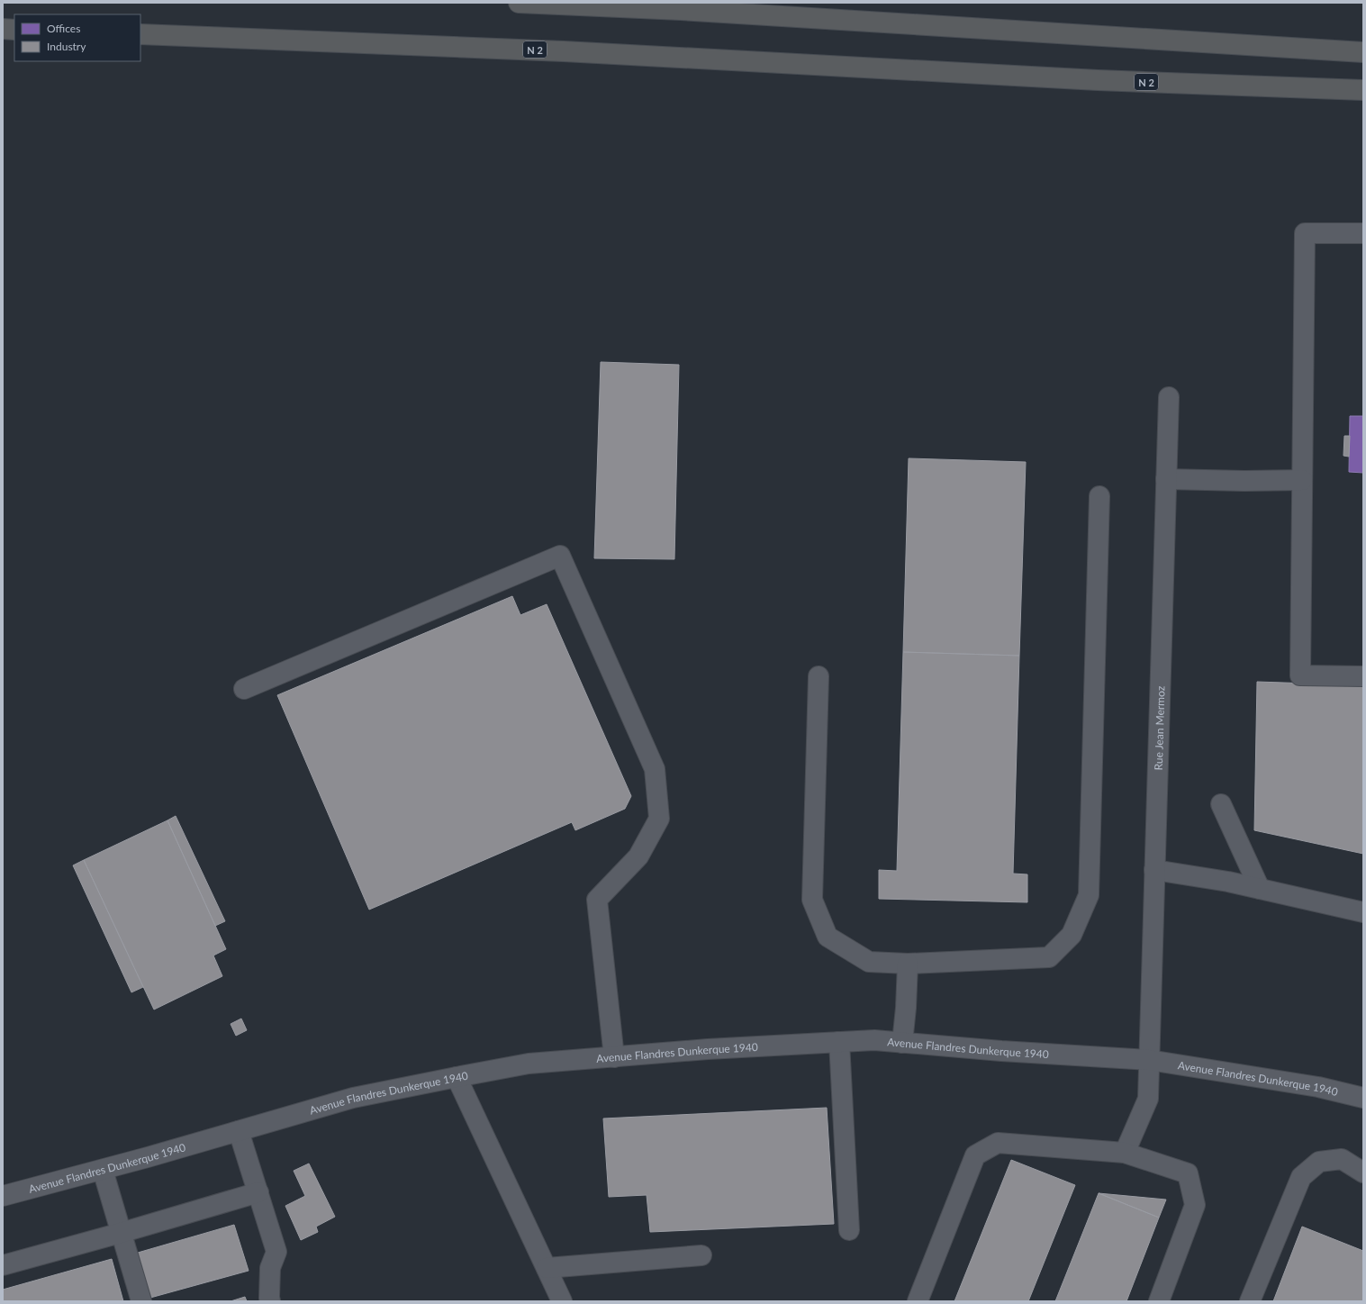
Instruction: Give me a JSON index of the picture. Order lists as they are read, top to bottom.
{
  "streets": {
    "highway": ["N 2"],
    "street": ["Rue Jean Mermoz", "Avenue Flandres Dunkerque 1940"]
  },
  "crossings": [
    ["Rue Jean Mermoz", "Avenue Flandres Dunkerque 1940"]
  ],
  "legend": ["Offices", "Industry"]
}
